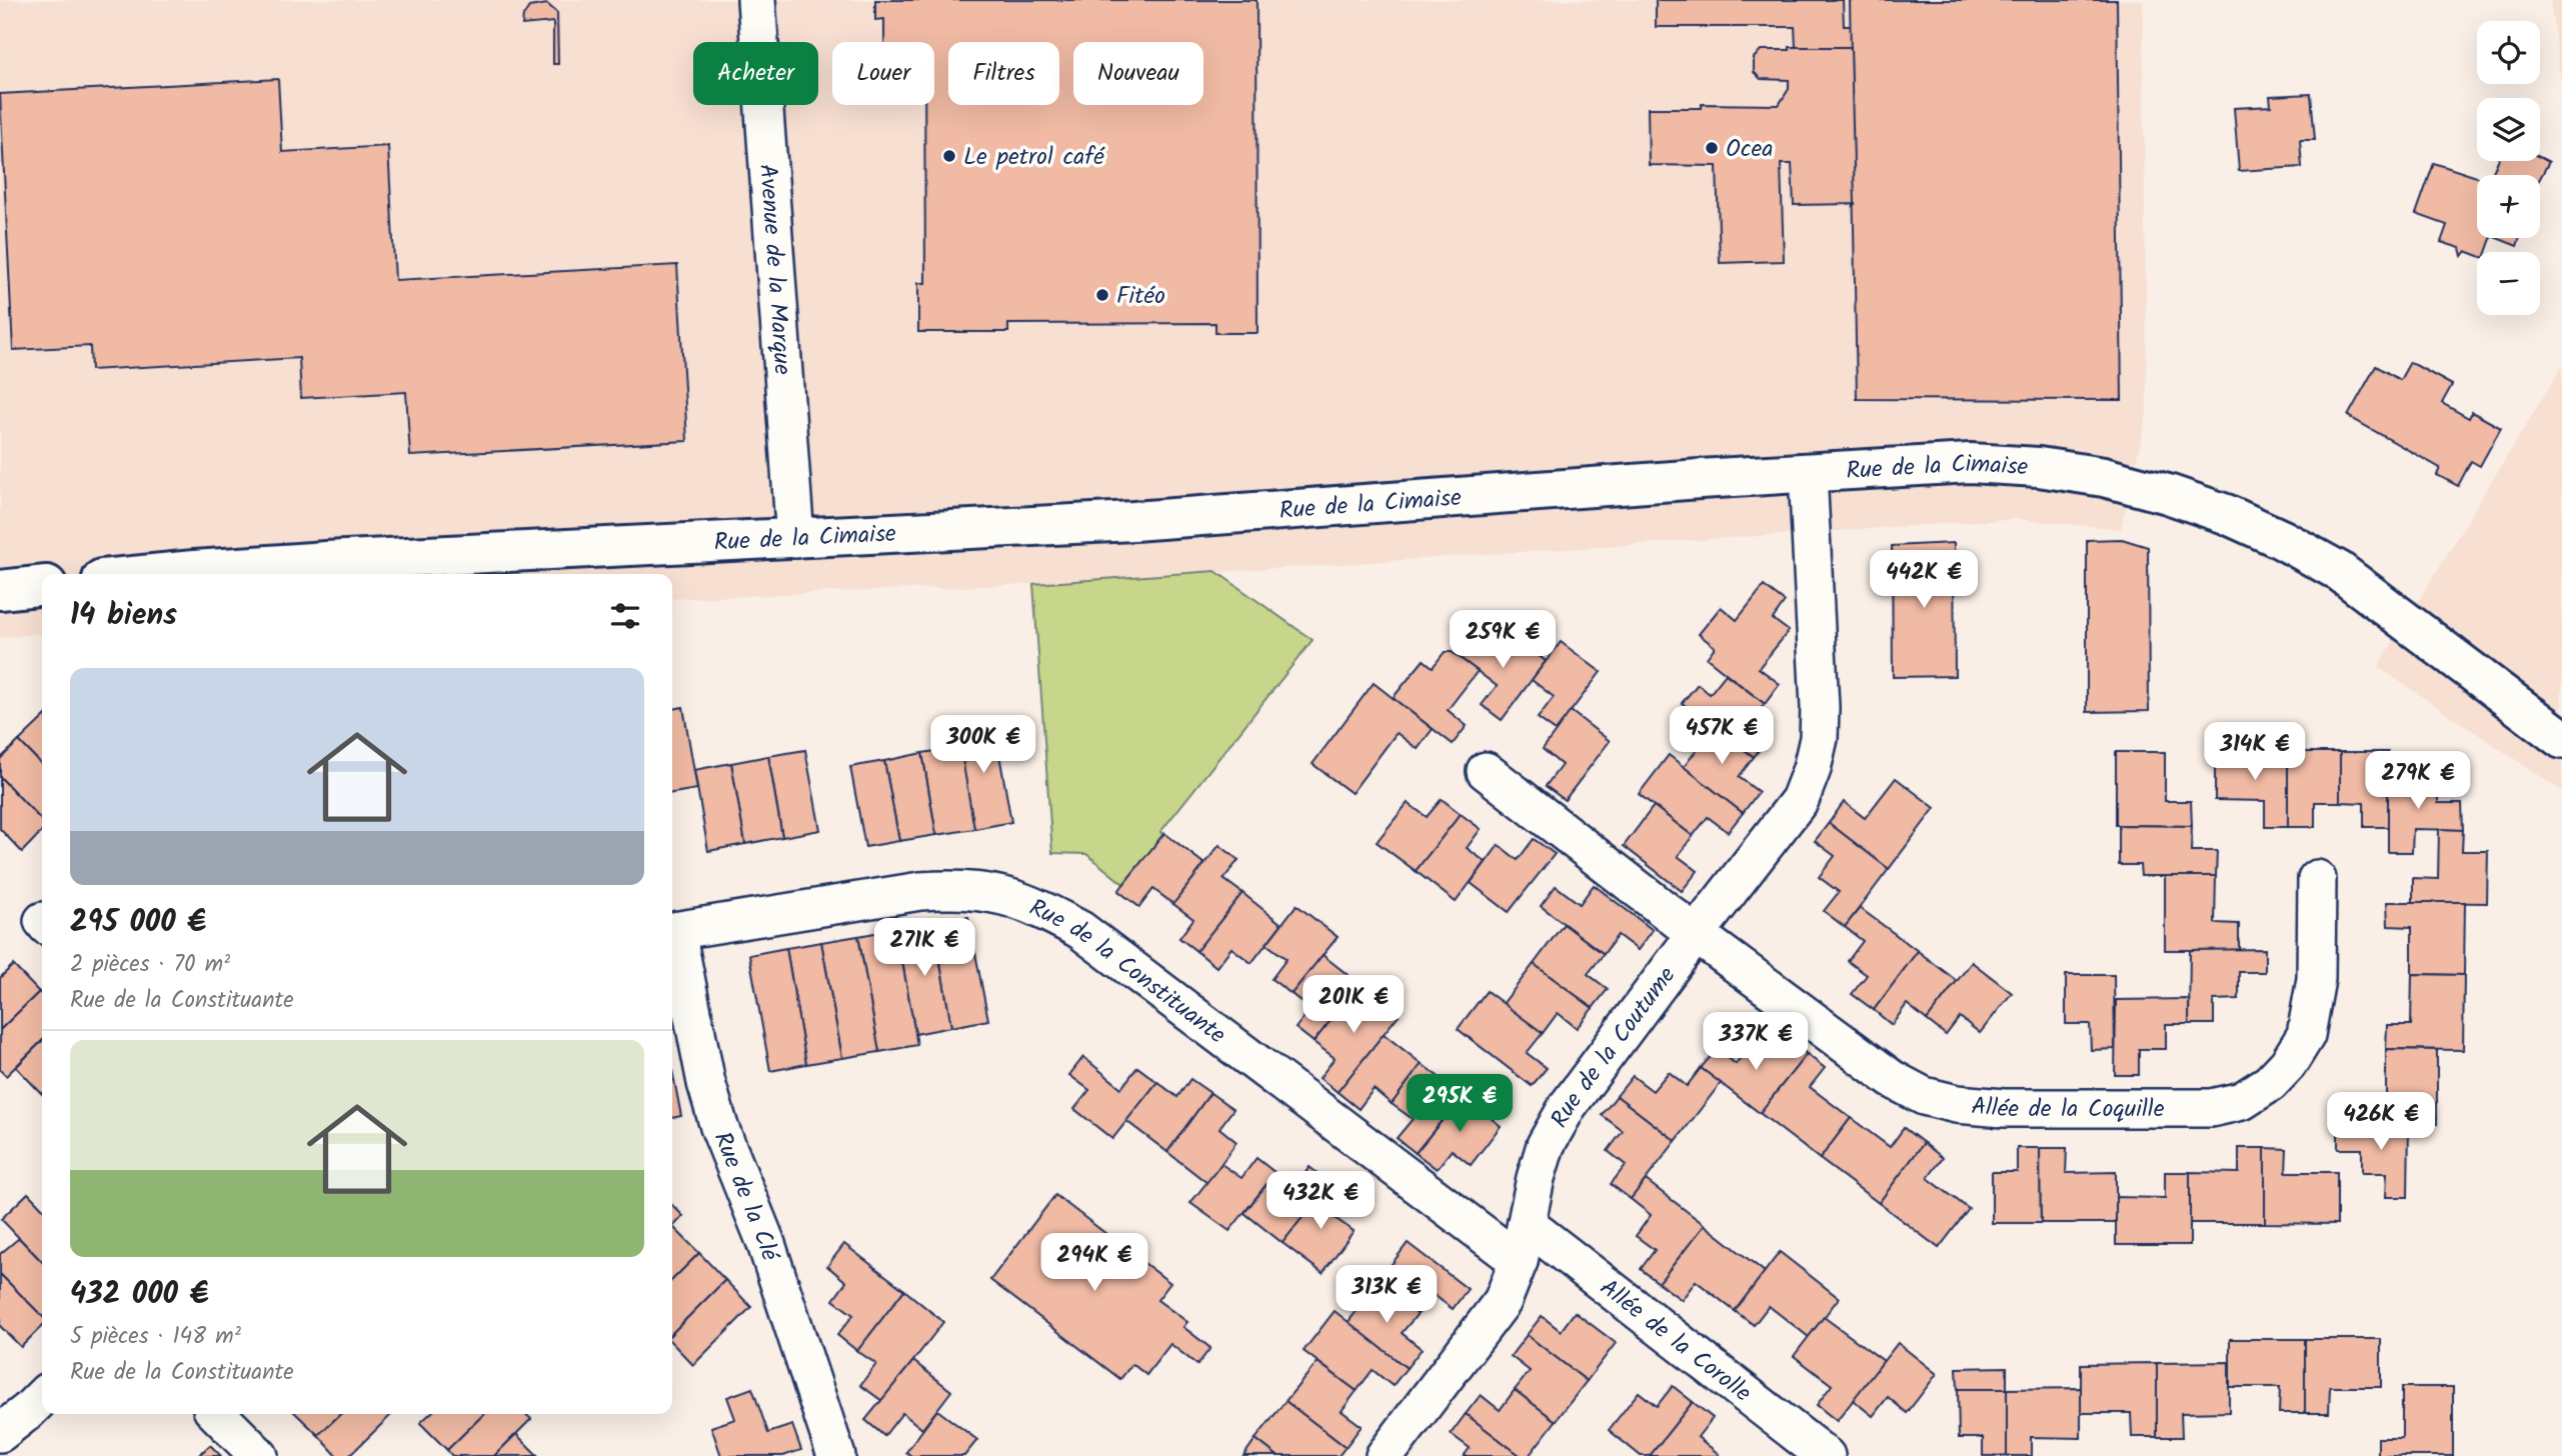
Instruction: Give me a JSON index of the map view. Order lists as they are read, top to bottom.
{
  "streets": {
    "street": [
      "Avenue de la Marque",
      "Rue de la Cimaise",
      "Rue de la Constituante",
      "Rue de la Coutume",
      "Allée de la Coquille",
      "Rue de la Clé",
      "Allée de la Corolle"
    ]
  },
  "crossings": [
    ["Avenue de la Marque", "Rue de la Cimaise"],
    ["Rue de la Cimaise", "Rue de la Coutume"],
    ["Rue de la Constituante", "Rue de la Coutume"],
    ["Rue de la Coutume", "Allée de la Coquille"],
    ["Rue de la Coutume", "Allée de la Corolle"]
  ],
  "places": ["Ocea", "Le petrol café", "Fitéo"],
  "page": {
    "map_buttons": ["+", "−"],
    "chip": [
      "Acheter",
      "Louer",
      "Filtres",
      "Nouveau"
    ],
    "price": [
      "442K €",
      "259K €",
      "457K €",
      "300K €",
      "314K €",
      "279K €",
      "271K €",
      "201K €",
      "337K €",
      "295K €",
      "426K €",
      "432K €",
      "294K €",
      "313K €"
    ],
    "heading": "14 biens",
    "list": [
      {
        "name": "295 000 €",
        "note": "2 pièces · 70 m² · Rue de la Constituante"
      },
      {
        "name": "432 000 €",
        "note": "5 pièces · 148 m² · Rue de la Constituante"
      }
    ]
  }
}
